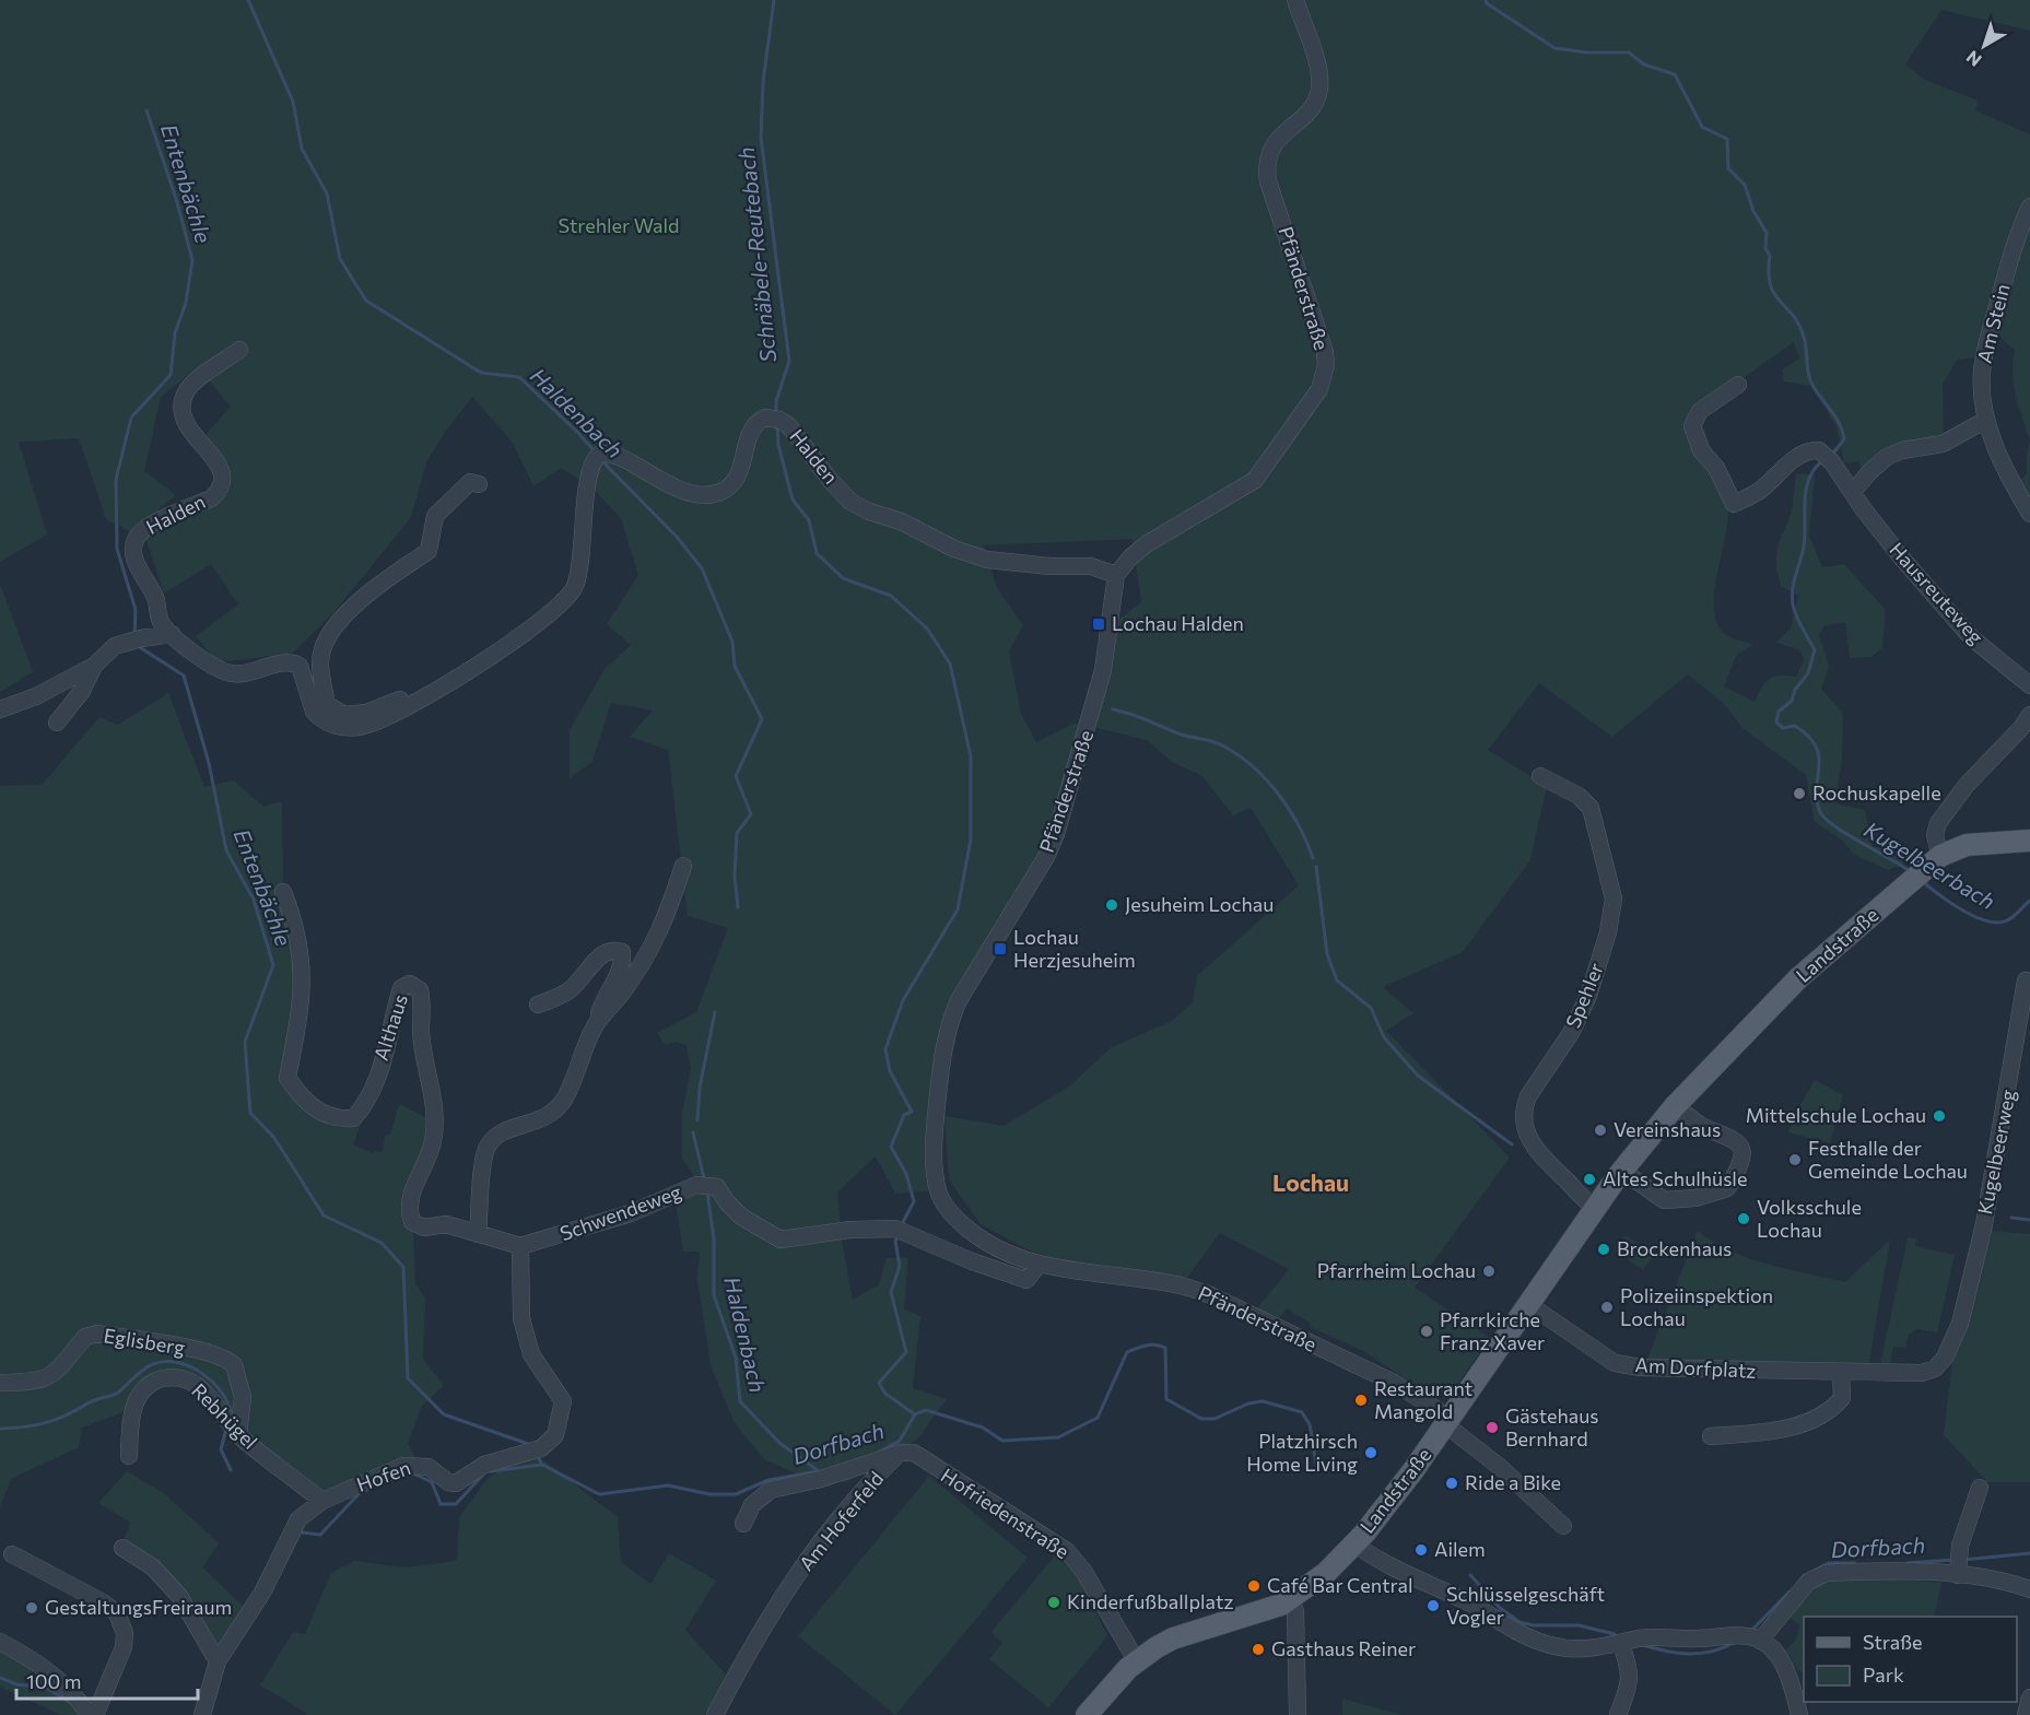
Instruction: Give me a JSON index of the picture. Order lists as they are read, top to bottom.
{
  "streets": {
    "main road": ["Landstraße"],
    "street": [
      "Pfänderstraße",
      "Am Stein",
      "Halden",
      "Hausreuteweg",
      "Spehler",
      "Althaus",
      "Kugelbeerweg",
      "Schwendeweg",
      "Eglisberg",
      "Am Dorfplatz",
      "Rebhügel",
      "Hofen",
      "Hofriedenstraße",
      "Am Hoferfeld"
    ]
  },
  "crossings": [
    ["Pfänderstraße", "Halden"],
    ["Pfänderstraße", "Landstraße"],
    ["Pfänderstraße", "Schwendeweg"],
    ["Landstraße", "Spehler"],
    ["Landstraße", "Am Dorfplatz"],
    ["Landstraße", "Hofriedenstraße"],
    ["Althaus", "Schwendeweg"],
    ["Althaus", "Hofen"],
    ["Kugelbeerweg", "Am Dorfplatz"],
    ["Schwendeweg", "Hofen"],
    ["Eglisberg", "Rebhügel"],
    ["Rebhügel", "Hofen"],
    ["Hofriedenstraße", "Am Hoferfeld"]
  ],
  "districts": ["Lochau"],
  "water": [
    "Entenbächle",
    "Schnäbele-Reutebach",
    "Haldenbach",
    "Kugelbeerbach",
    "Dorfbach"
  ],
  "parks": ["Strehler Wald"],
  "places": {
    "transit": ["Lochau Halden", "Lochau Herzjesuheim"],
    "other": [
      "Rochuskapelle",
      "Jesuheim Lochau",
      "Mittelschule Lochau",
      "Vereinshaus",
      "Festhalle der Gemeinde Lochau",
      "Altes Schulhüsle",
      "Volksschule Lochau",
      "Brockenhaus",
      "Pfarrheim Lochau",
      "Polizeiinspektion Lochau",
      "Pfarrkirche Franz Xaver",
      "Restaurant Mangold",
      "Gästehaus Bernhard",
      "Platzhirsch Home Living",
      "Ride a Bike",
      "Ailem",
      "Café Bar Central",
      "Kinderfußballplatz",
      "Schlüsselgeschäft Vogler",
      "GestaltungsFreiraum",
      "Gasthaus Reiner"
    ]
  },
  "legend": ["Straße", "Park"],
  "scale_bar": "100 m",
  "north": "bottom left"
}
